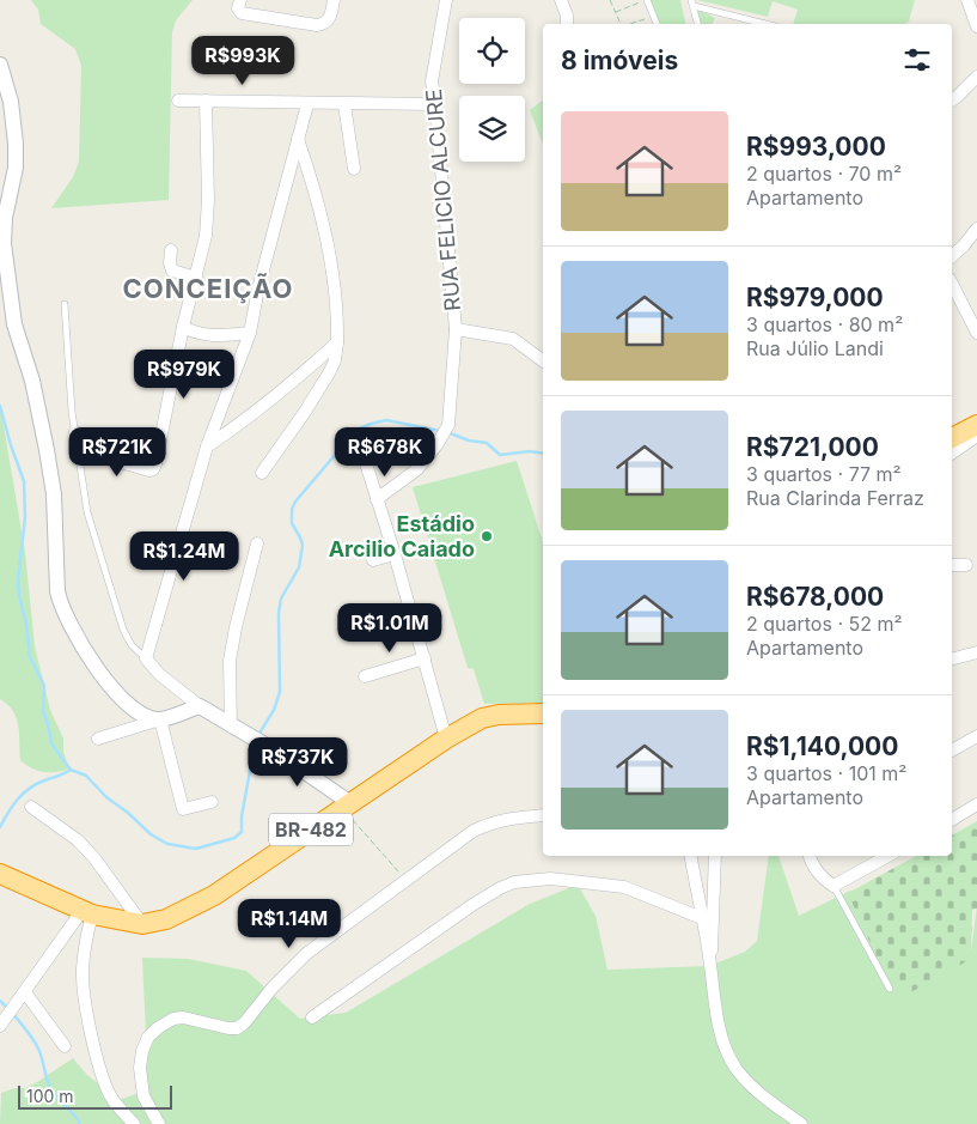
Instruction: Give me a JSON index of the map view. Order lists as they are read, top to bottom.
{
  "streets": {
    "highway": ["BR-482"],
    "street": ["RUA FELICIO ALCURE"]
  },
  "districts": ["CONCEIÇÃO"],
  "places": ["Estádio Arcilio Caiado"],
  "scale_bar": "100 m",
  "page": {
    "heading": "8 imóveis",
    "price": [
      "R$993K",
      "R$979K",
      "R$721K",
      "R$678K",
      "R$1.24M",
      "R$1.01M",
      "R$737K",
      "R$1.14M"
    ],
    "list": [
      {
        "name": "R$993,000",
        "note": "2 quartos · 70 m² · Apartamento"
      },
      {
        "name": "R$979,000",
        "note": "3 quartos · 80 m² · Rua Júlio Landi"
      },
      {
        "name": "R$721,000",
        "note": "3 quartos · 77 m² · Rua Clarinda Ferraz"
      },
      {
        "name": "R$678,000",
        "note": "2 quartos · 52 m² · Apartamento"
      },
      {
        "name": "R$1,140,000",
        "note": "3 quartos · 101 m² · Apartamento"
      }
    ],
    "scale": "100 m"
  }
}
